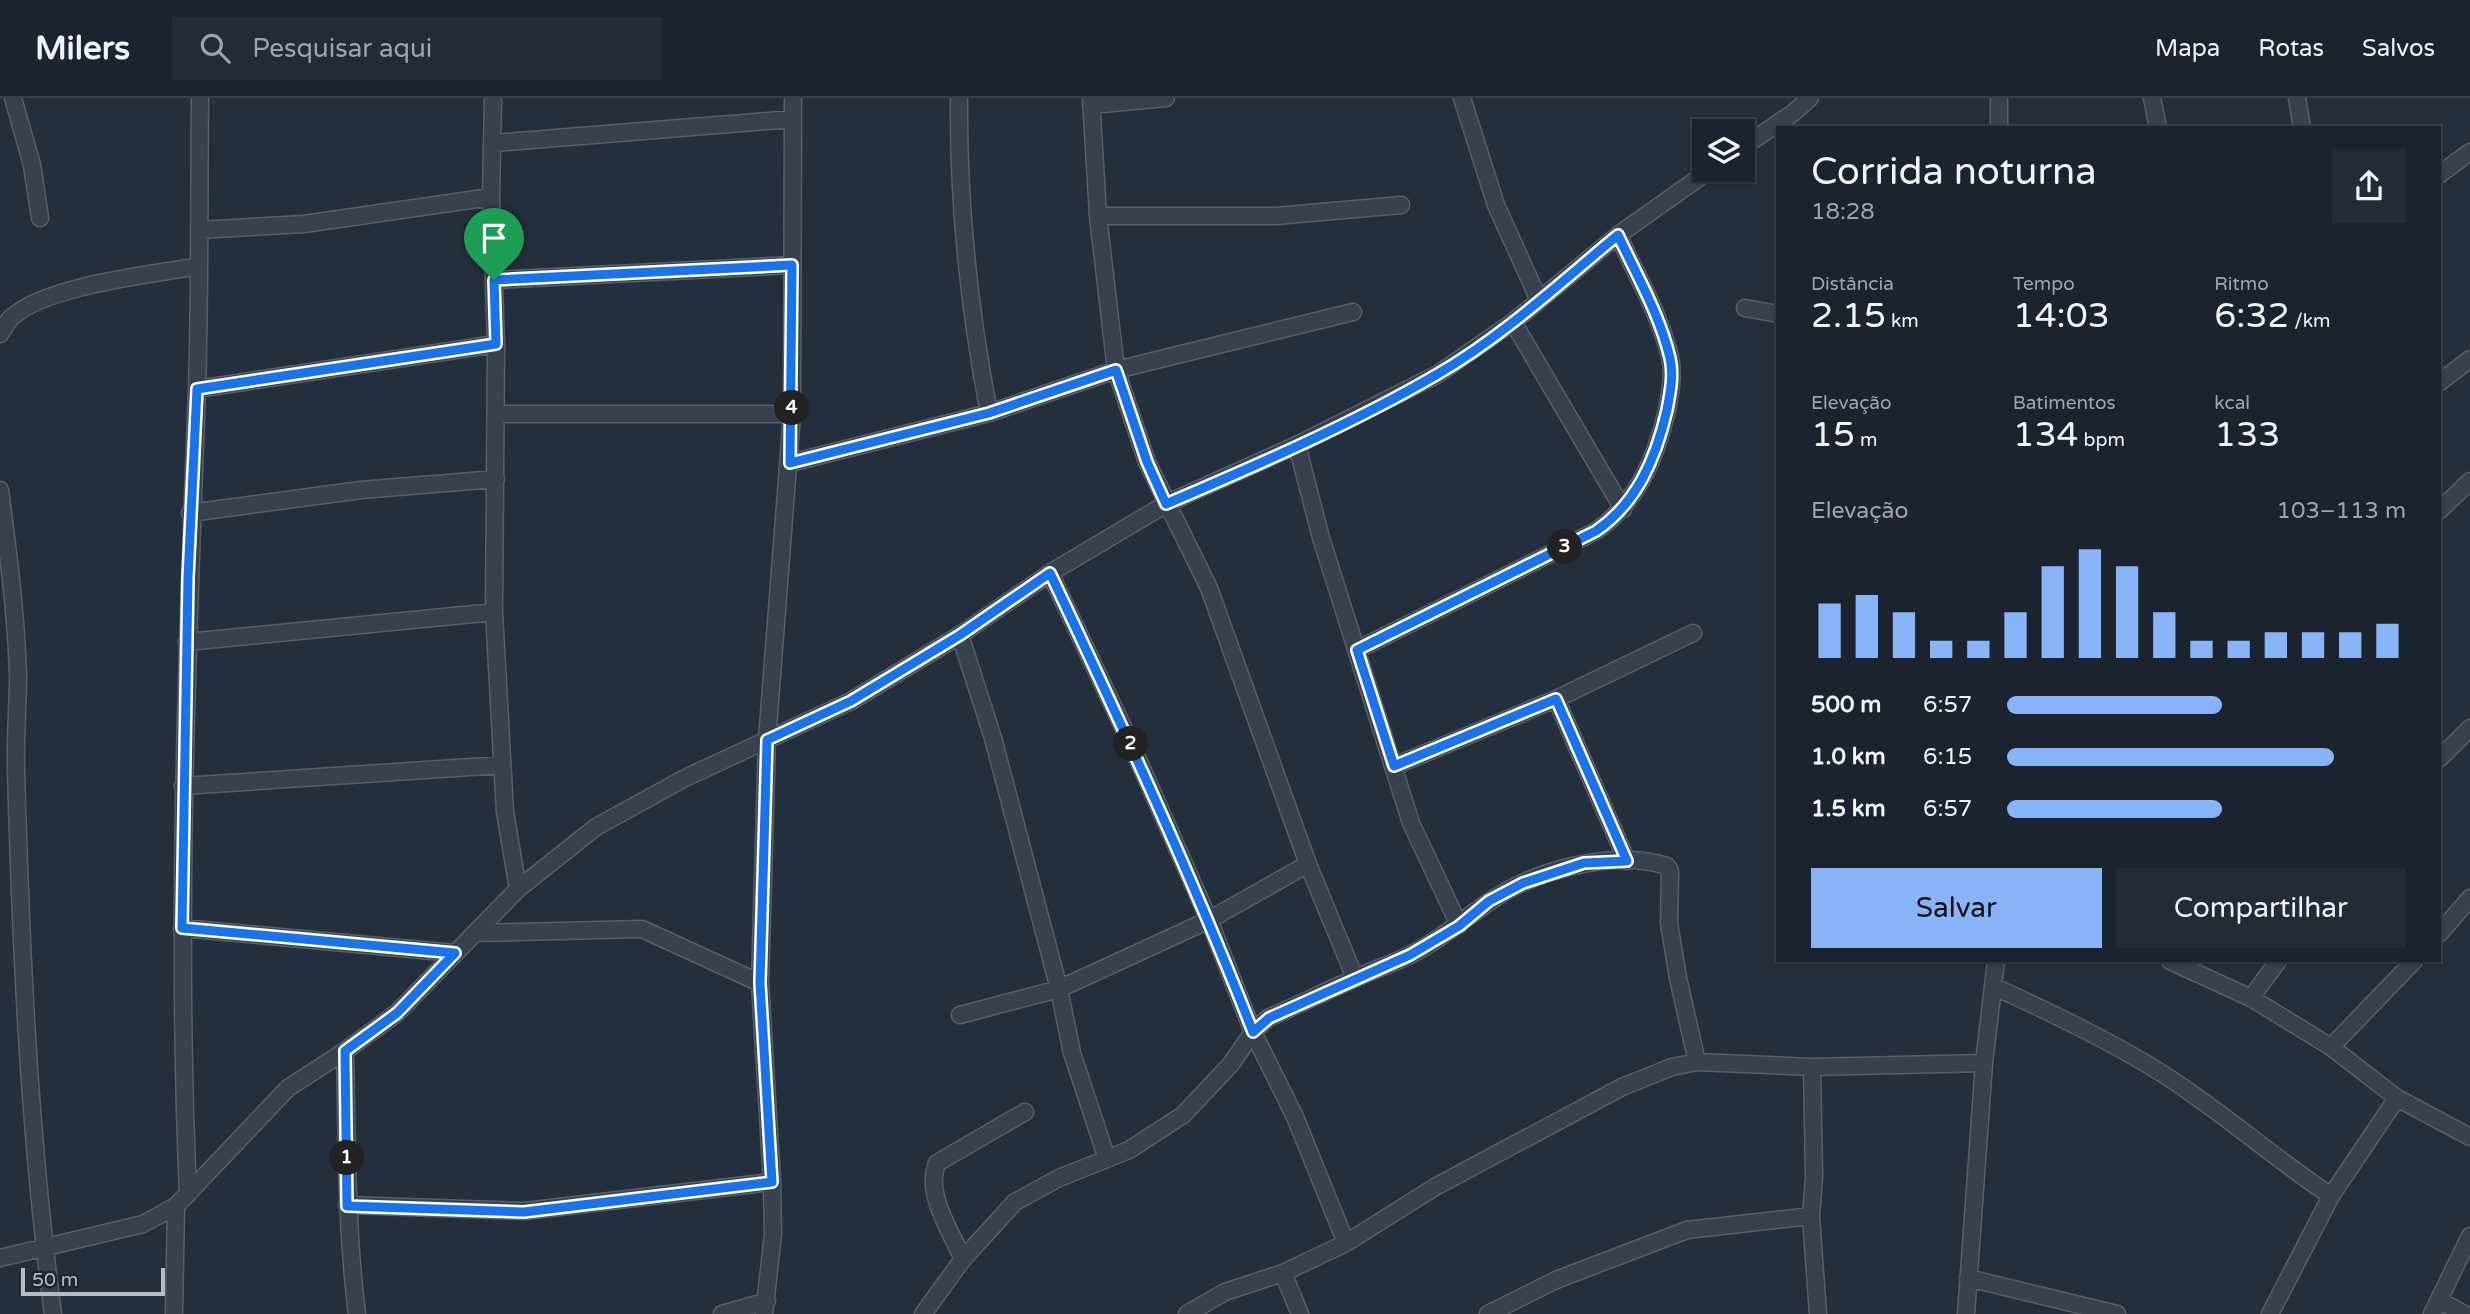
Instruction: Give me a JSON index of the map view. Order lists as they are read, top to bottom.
{
  "scale_bar": "50 m",
  "page": {
    "header": "Milers",
    "search": "Pesquisar aqui",
    "nav": ["Mapa", "Rotas", "Salvos"],
    "heading": ["Corrida noturna", "18:28"],
    "stats": [
      ["Distância", "2.15 km"],
      ["Tempo", "14:03"],
      ["Ritmo", "6:32 /km"],
      ["Elevação", "15 m"],
      ["Batimentos", "134 bpm"],
      ["kcal", "133"]
    ],
    "pins": [
      "4",
      "3",
      "2",
      "1"
    ],
    "chart": ["Elevação", "103–113 m"],
    "list": [
      {
        "name": "500 m",
        "note": "6:57"
      },
      {
        "name": "1.0 km",
        "note": "6:15"
      },
      {
        "name": "1.5 km",
        "note": "6:57"
      }
    ],
    "buttons": ["Salvar", "Compartilhar"],
    "scale": "50 m"
  }
}
